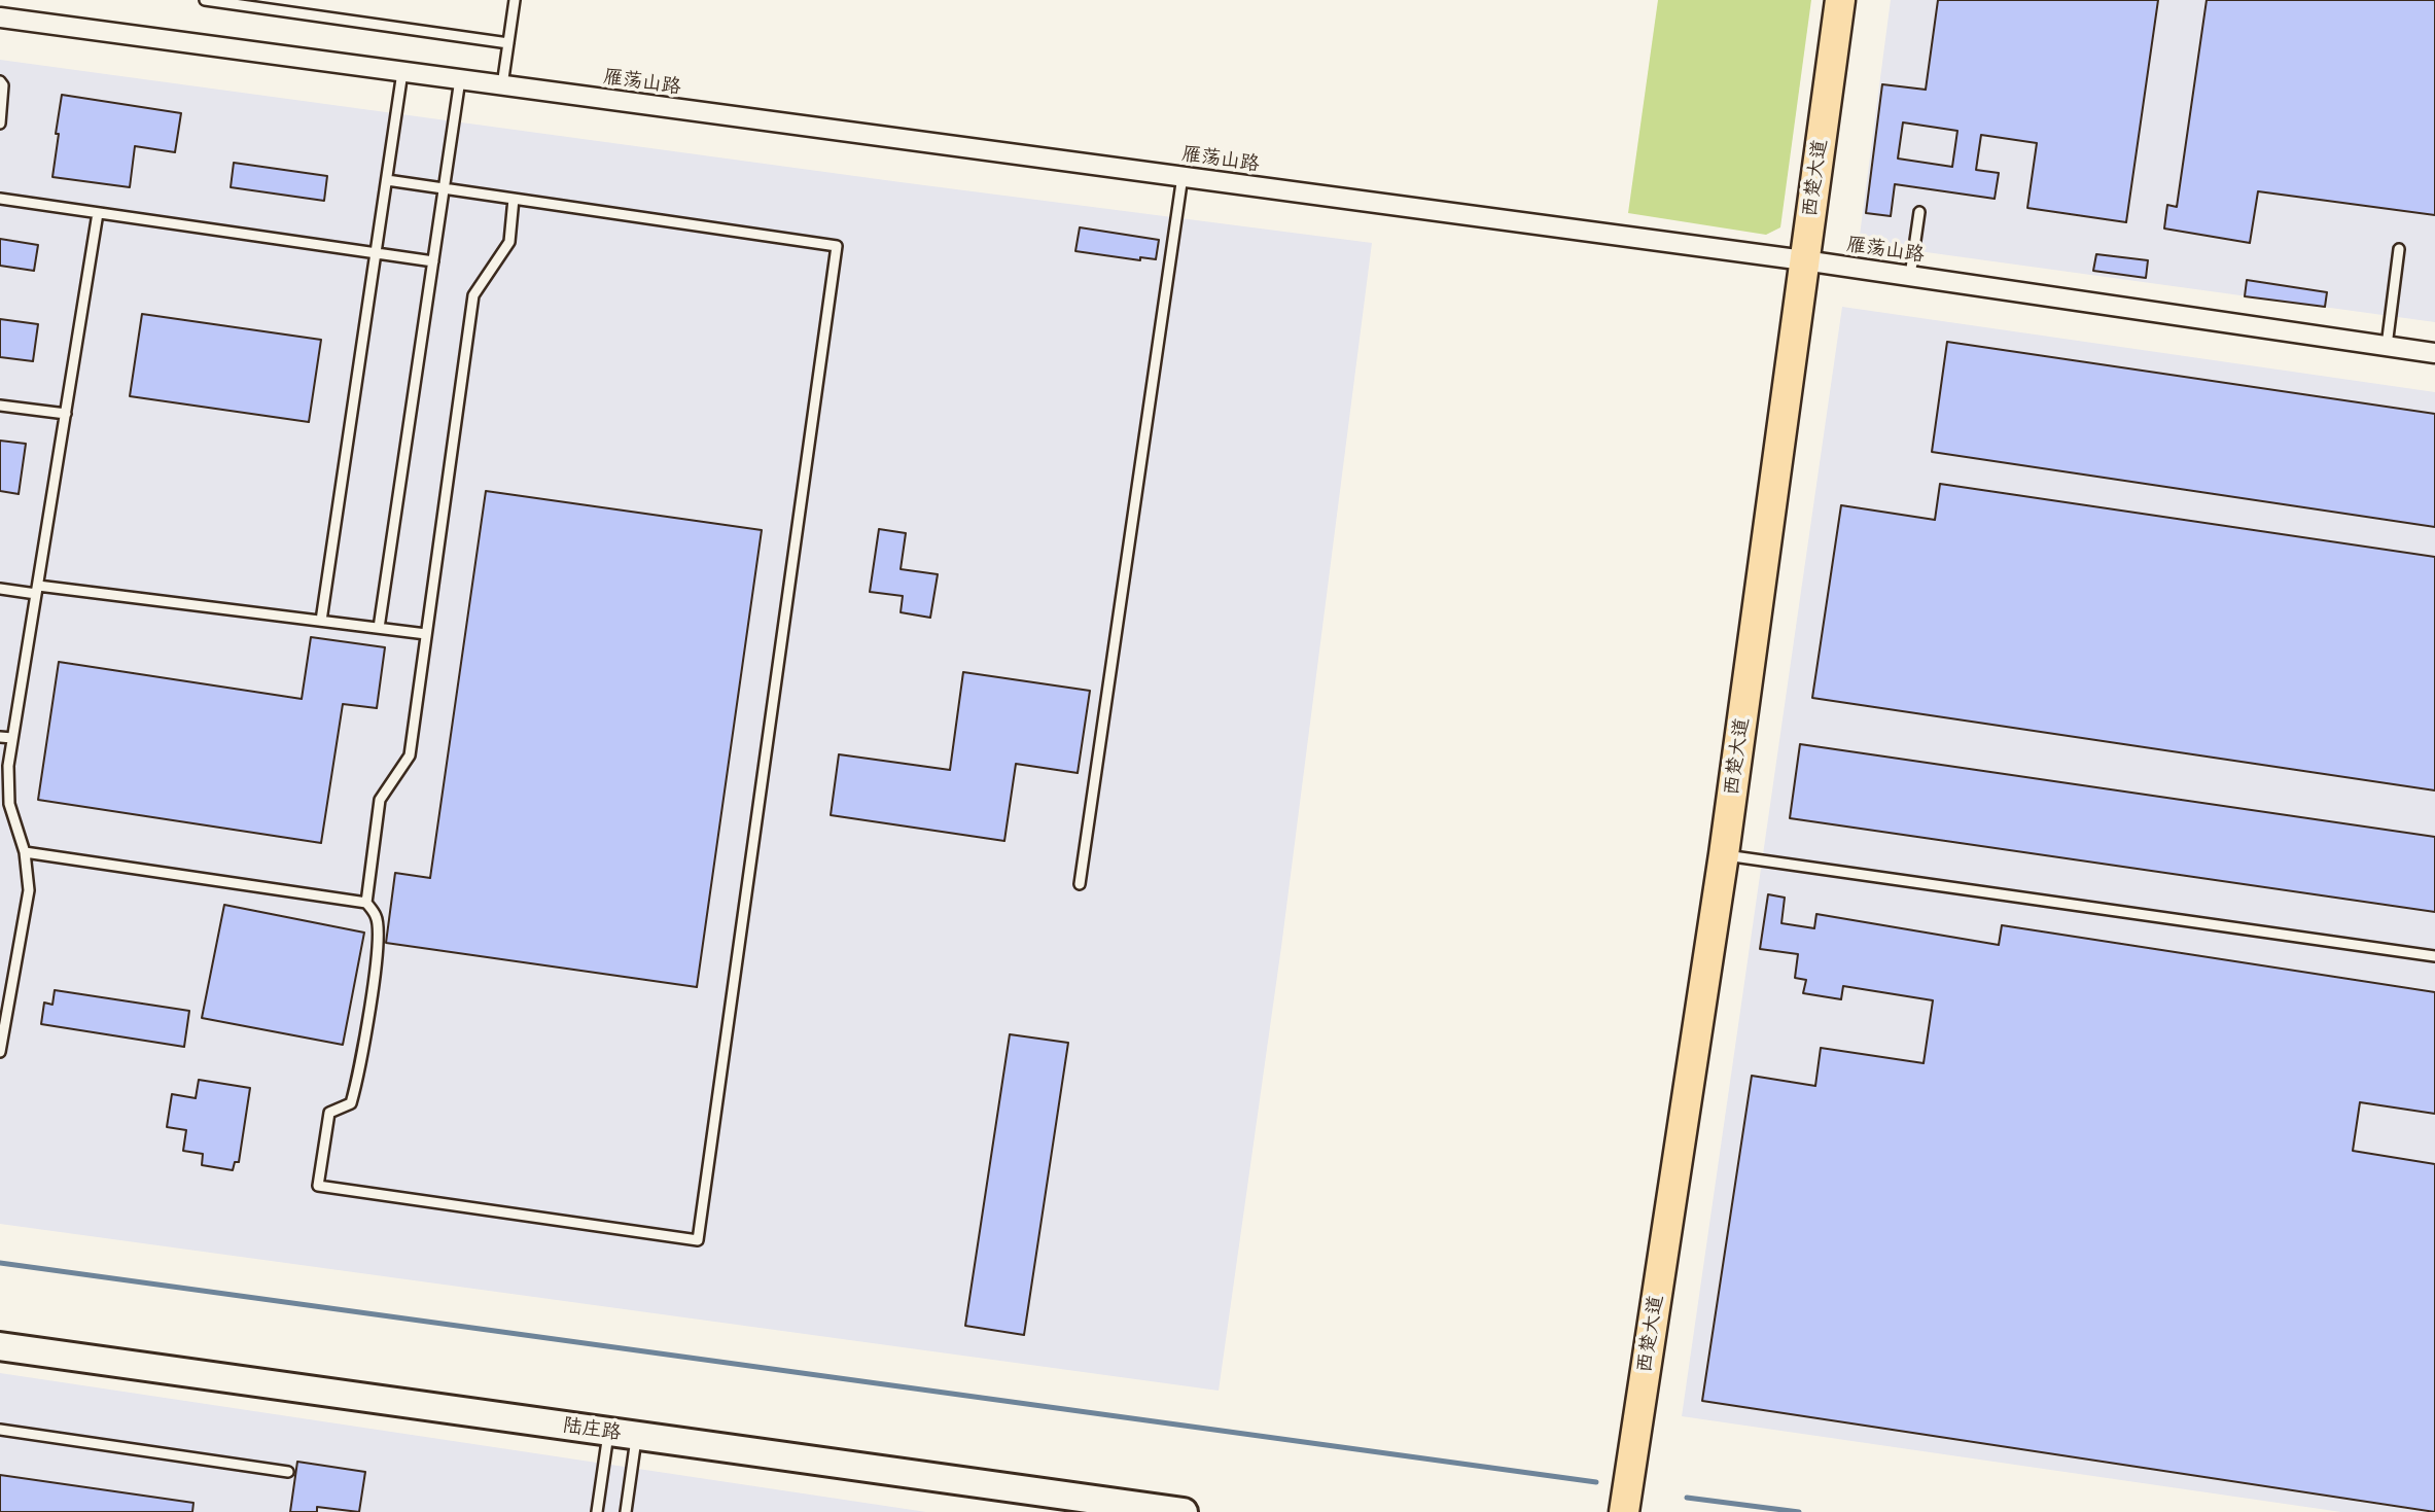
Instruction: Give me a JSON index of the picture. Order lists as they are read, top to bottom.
{
  "streets": {
    "main road": ["西楚大道"],
    "street": ["雁荡山路", "陆庄路"]
  },
  "crossings": [
    ["雁荡山路", "西楚大道"]
  ]
}
